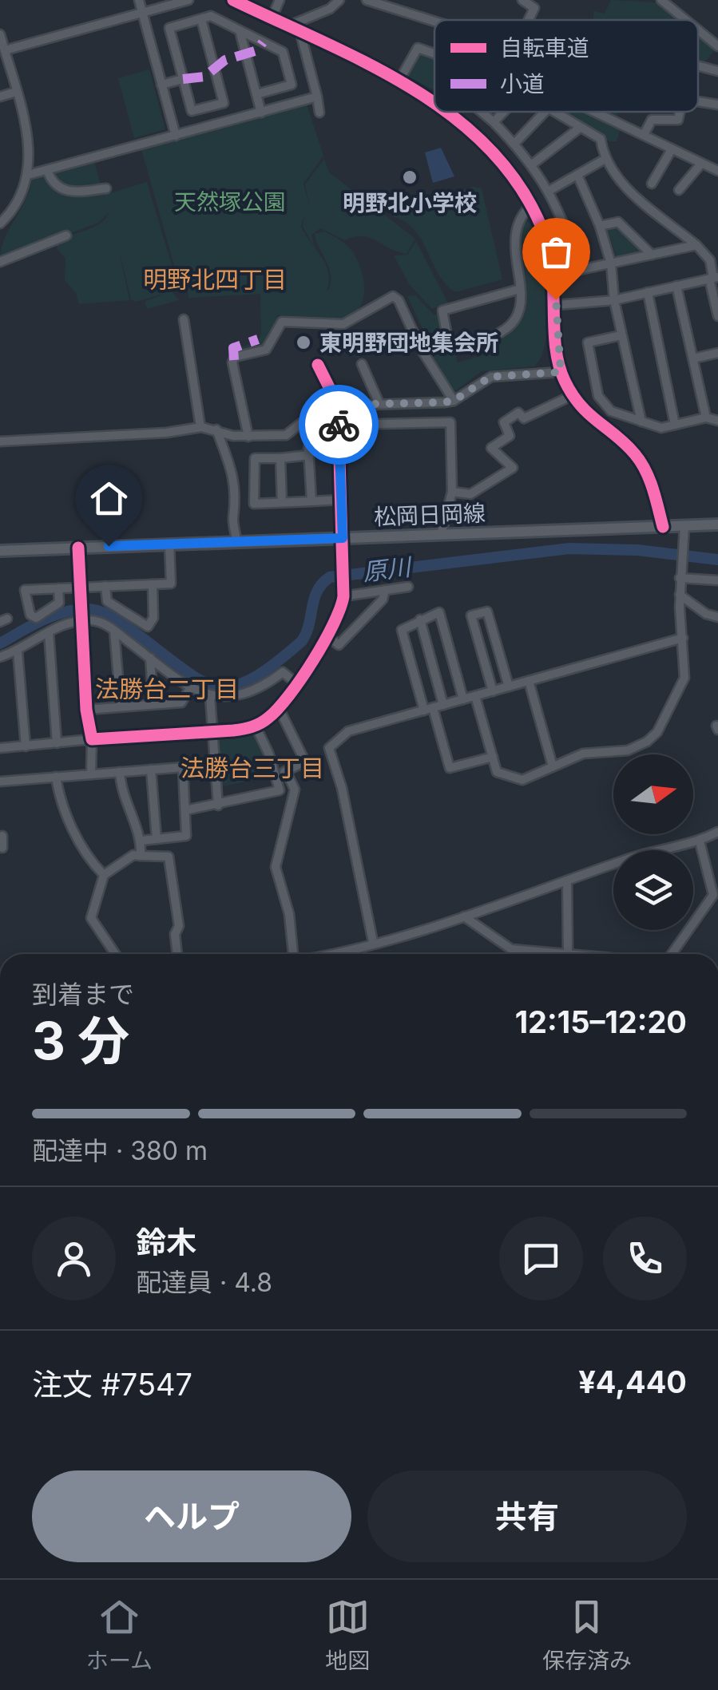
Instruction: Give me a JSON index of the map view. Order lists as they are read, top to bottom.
{
  "streets": {
    "main road": ["松岡日岡線"]
  },
  "districts": ["明野北四丁目", "法勝台二丁目", "法勝台三丁目"],
  "water": ["原川"],
  "parks": ["天然塚公園"],
  "places": ["明野北小学校", "東明野団地集会所"],
  "legend": ["自転車道", "小道"],
  "north": "right",
  "page": {
    "heading": ["3 分", "到着まで", "12:15–12:20"],
    "panel": [
      "鈴木",
      "配達員 · 4.8",
      "注文 #7547",
      "¥4,440"
    ],
    "bar": "配達中 · 380 m",
    "buttons": ["ヘルプ", "共有"],
    "tabs": ["ホーム", "地図", "保存済み"]
  }
}
